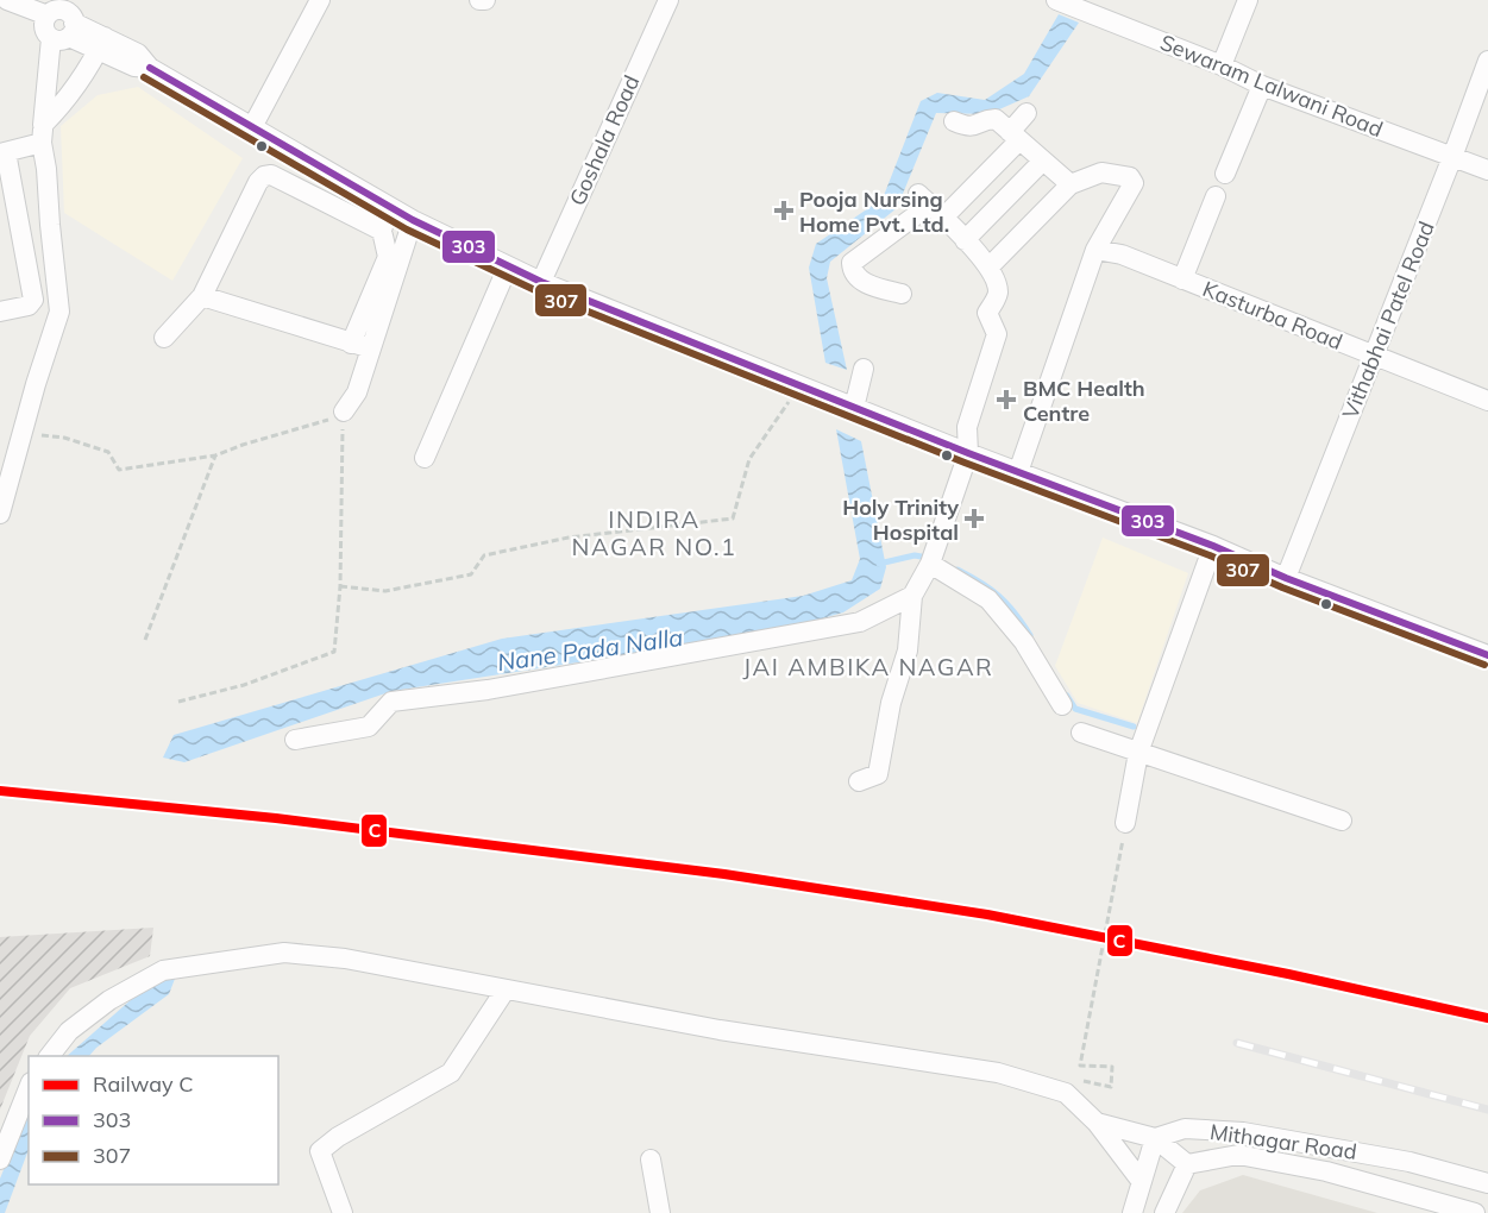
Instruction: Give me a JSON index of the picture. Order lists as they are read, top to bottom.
{
  "streets": {
    "street": [
      "Sewaram Lalwani Road",
      "Goshala Road",
      "Kasturba Road",
      "Vithabhai Patel Road",
      "Mithagar Road"
    ]
  },
  "crossings": [
    ["Sewaram Lalwani Road", "Vithabhai Patel Road"],
    ["Kasturba Road", "Vithabhai Patel Road"]
  ],
  "districts": ["INDIRA NAGAR NO.1", "JAI AMBIKA NAGAR"],
  "water": ["Nane Pada Nalla"],
  "places": {
    "health": ["Pooja Nursing Home Pvt. Ltd.", "BMC Health Centre", "Holy Trinity Hospital"]
  },
  "lines": ["transit line 303", "transit line 307", "rail line C"],
  "legend": ["Railway C", "303", "307"]
}
